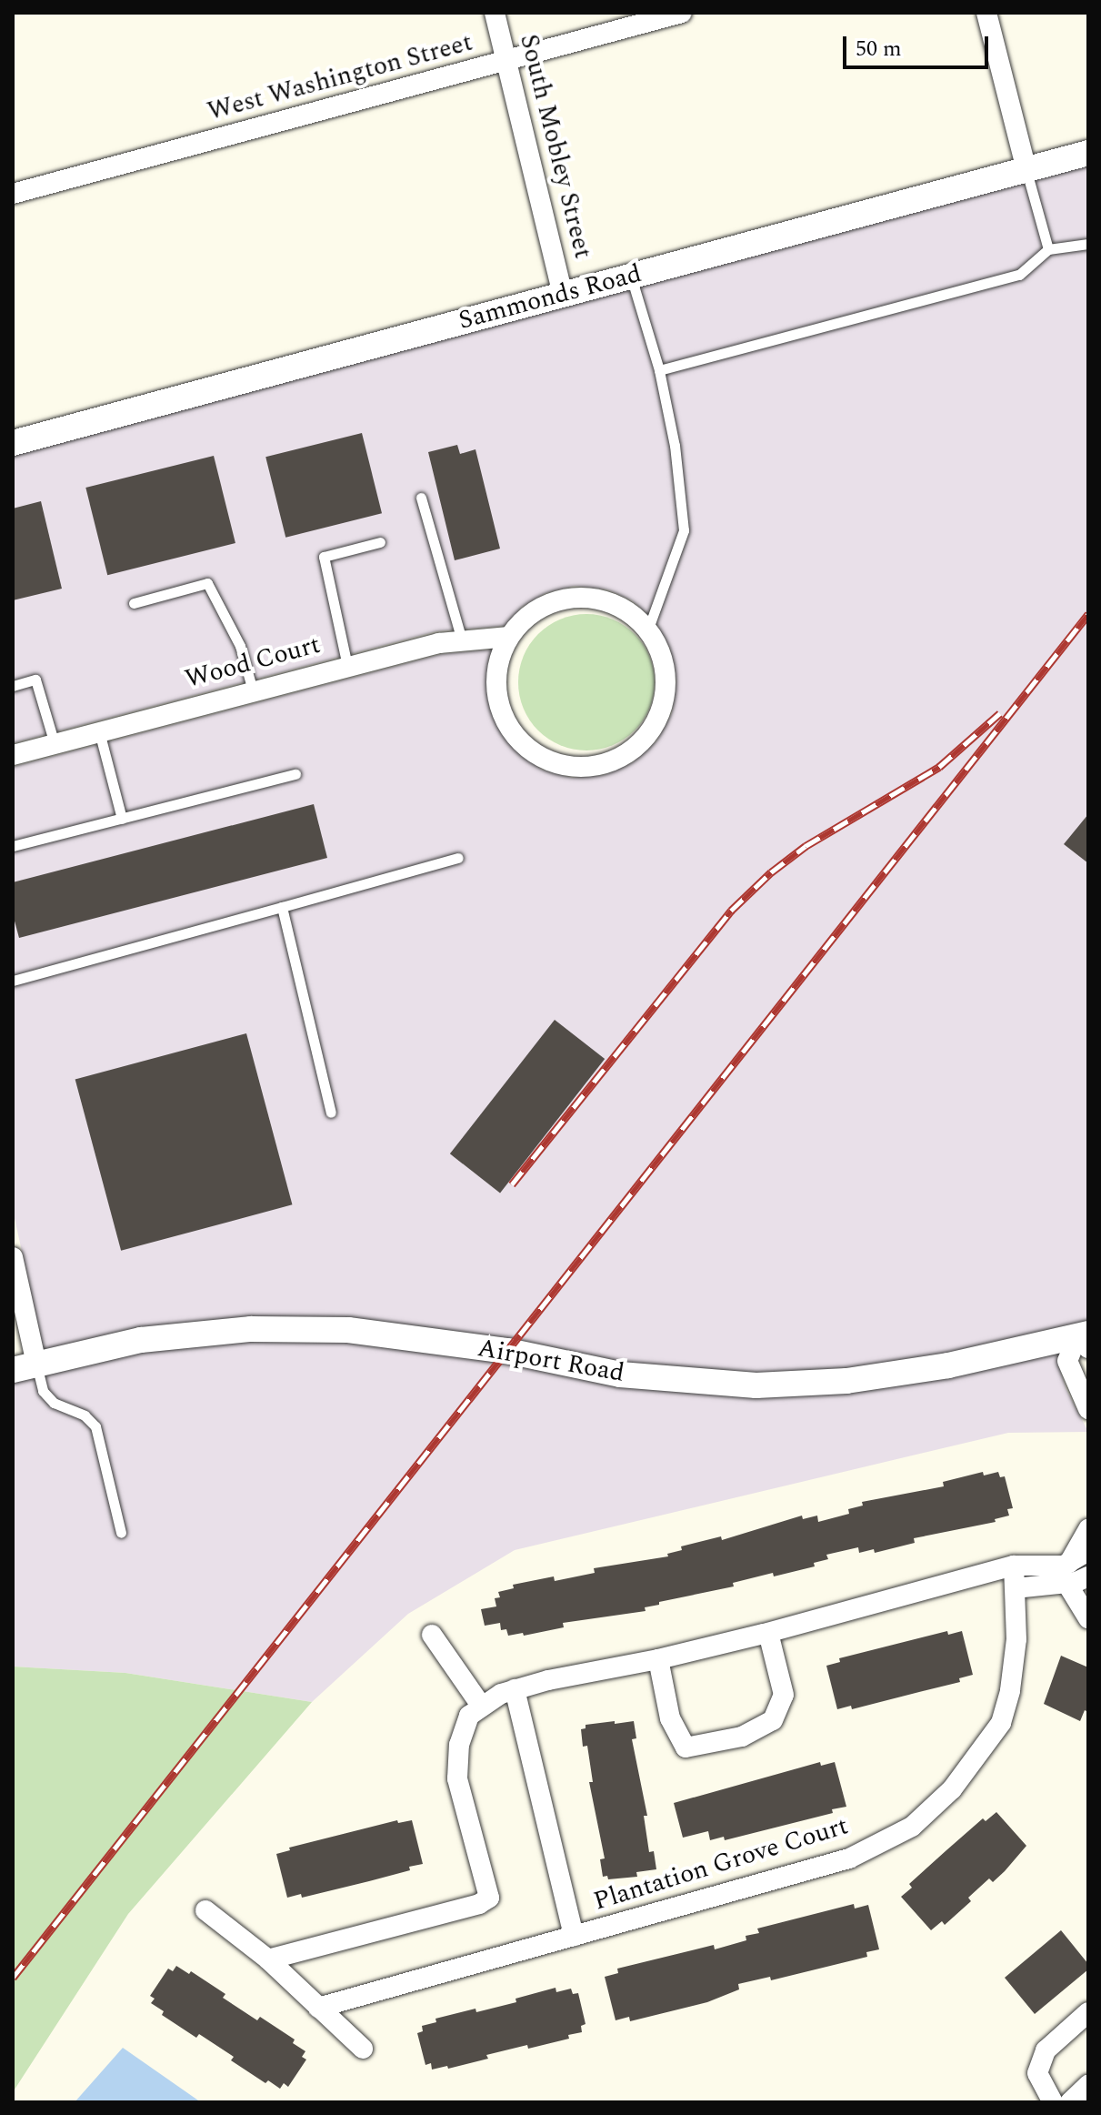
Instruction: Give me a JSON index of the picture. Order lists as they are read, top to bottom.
{
  "streets": {
    "street": [
      "West Washington Street",
      "South Mobley Street",
      "Sammonds Road",
      "Wood Court",
      "Airport Road",
      "Plantation Grove Court"
    ]
  },
  "crossings": [
    ["West Washington Street", "South Mobley Street"],
    ["South Mobley Street", "Sammonds Road"]
  ],
  "scale_bar": "50 m"
}
